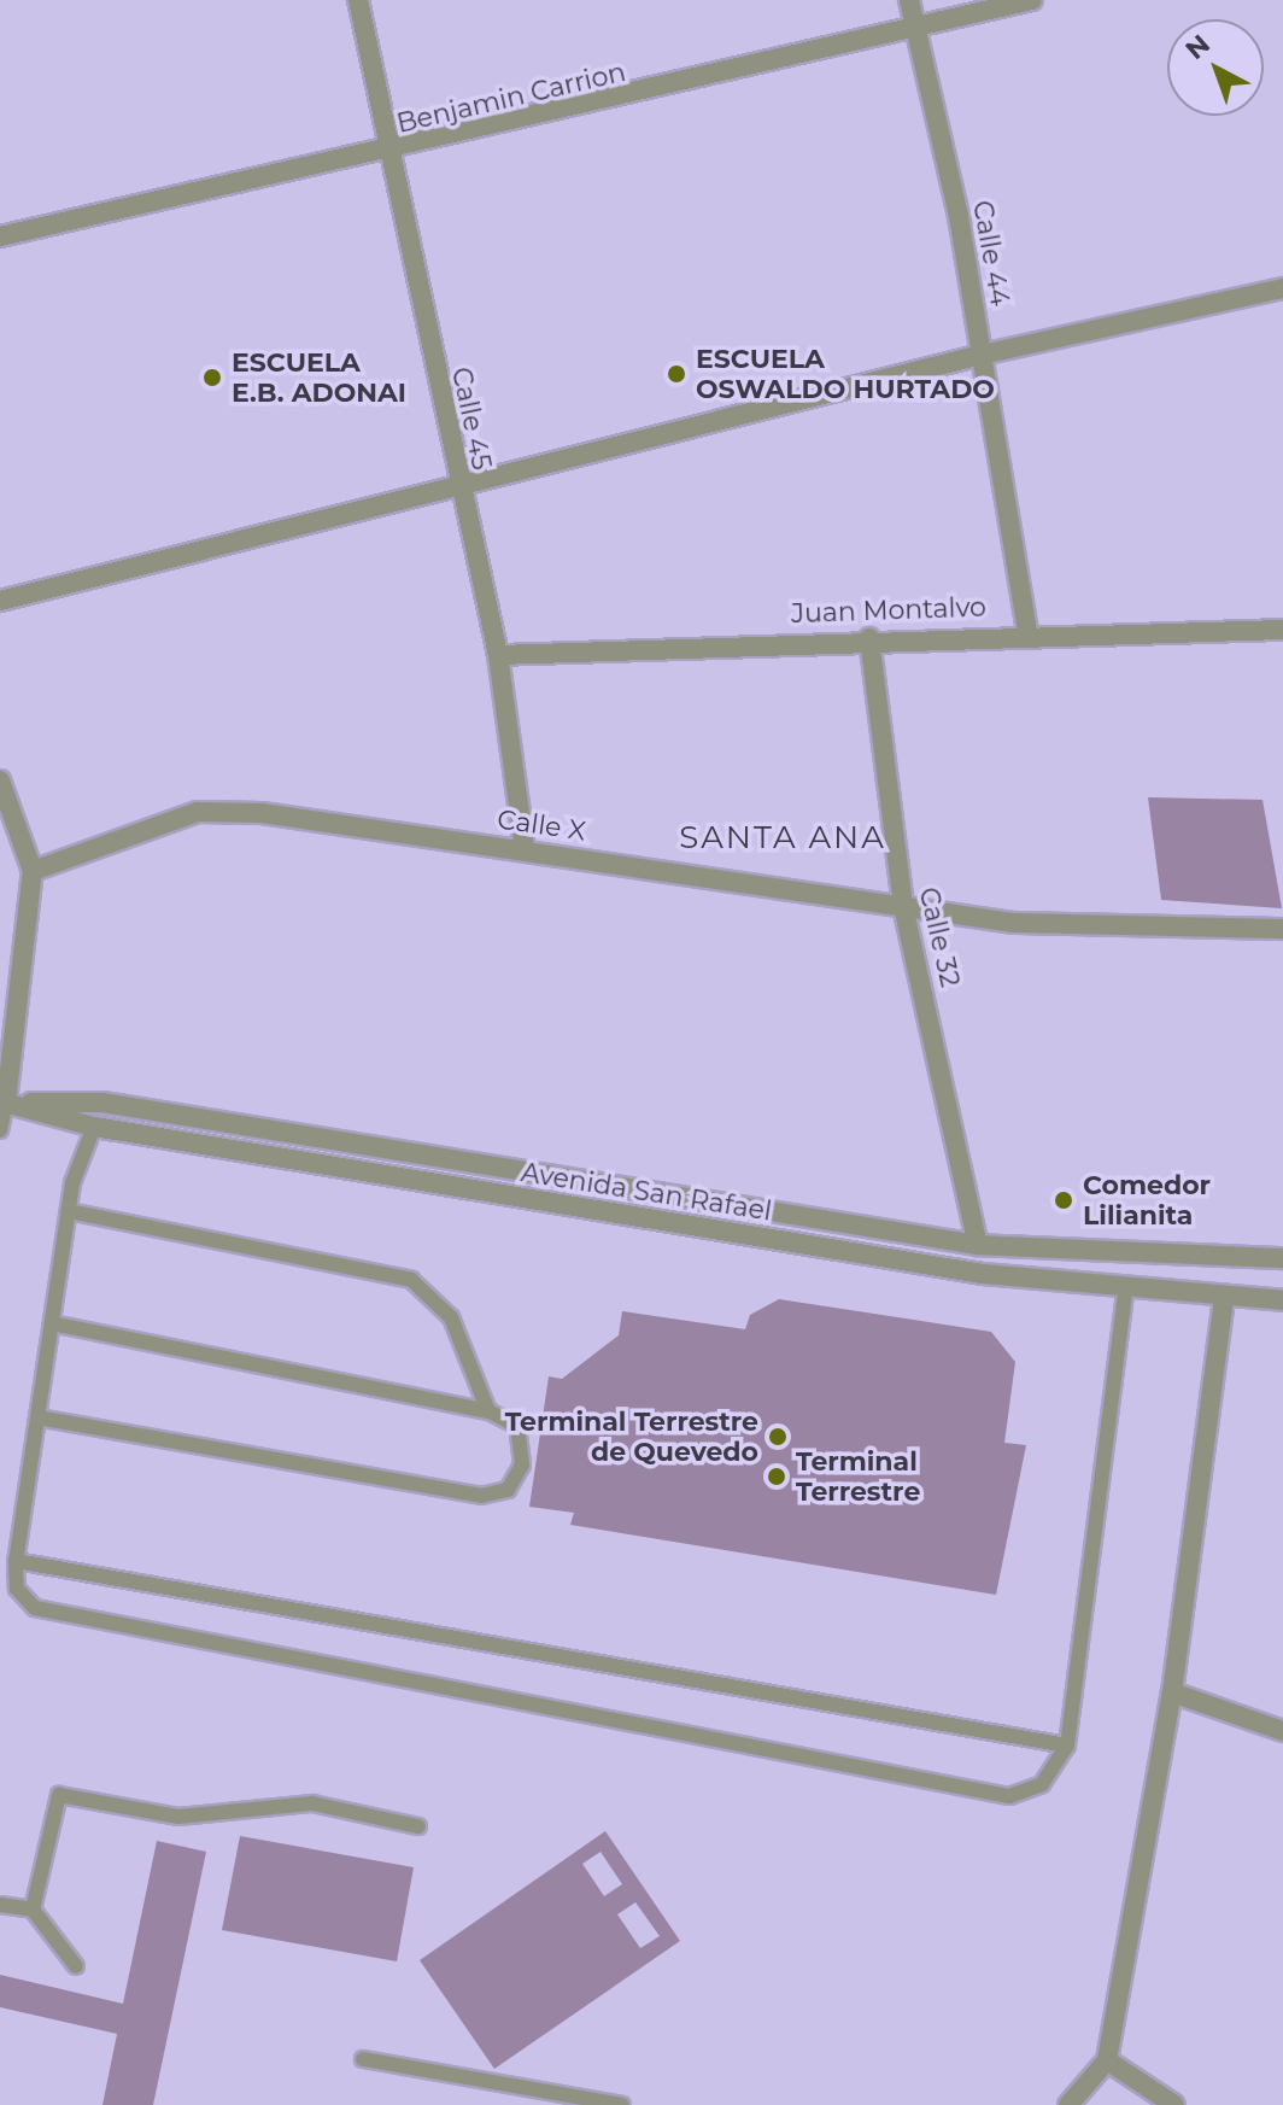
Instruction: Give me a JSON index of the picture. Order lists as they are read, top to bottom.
{
  "streets": {
    "street": [
      "Benjamin Carrion",
      "Calle 44",
      "Calle 45",
      "Juan Montalvo",
      "Calle X",
      "Calle 32",
      "Avenida San Rafael"
    ]
  },
  "crossings": [
    ["Benjamin Carrion", "Calle 44"],
    ["Benjamin Carrion", "Calle 45"],
    ["Calle 44", "Juan Montalvo"],
    ["Calle 45", "Juan Montalvo"],
    ["Calle 45", "Calle X"],
    ["Juan Montalvo", "Calle 32"],
    ["Calle X", "Calle 32"],
    ["Calle 32", "Avenida San Rafael"]
  ],
  "districts": ["SANTA ANA"],
  "places": [
    "ESCUELA OSWALDO HURTADO",
    "ESCUELA E.B. ADONAI",
    "Comedor Lilianita",
    "Terminal Terrestre de Quevedo",
    "Terminal Terrestre"
  ],
  "north": "top left"
}
